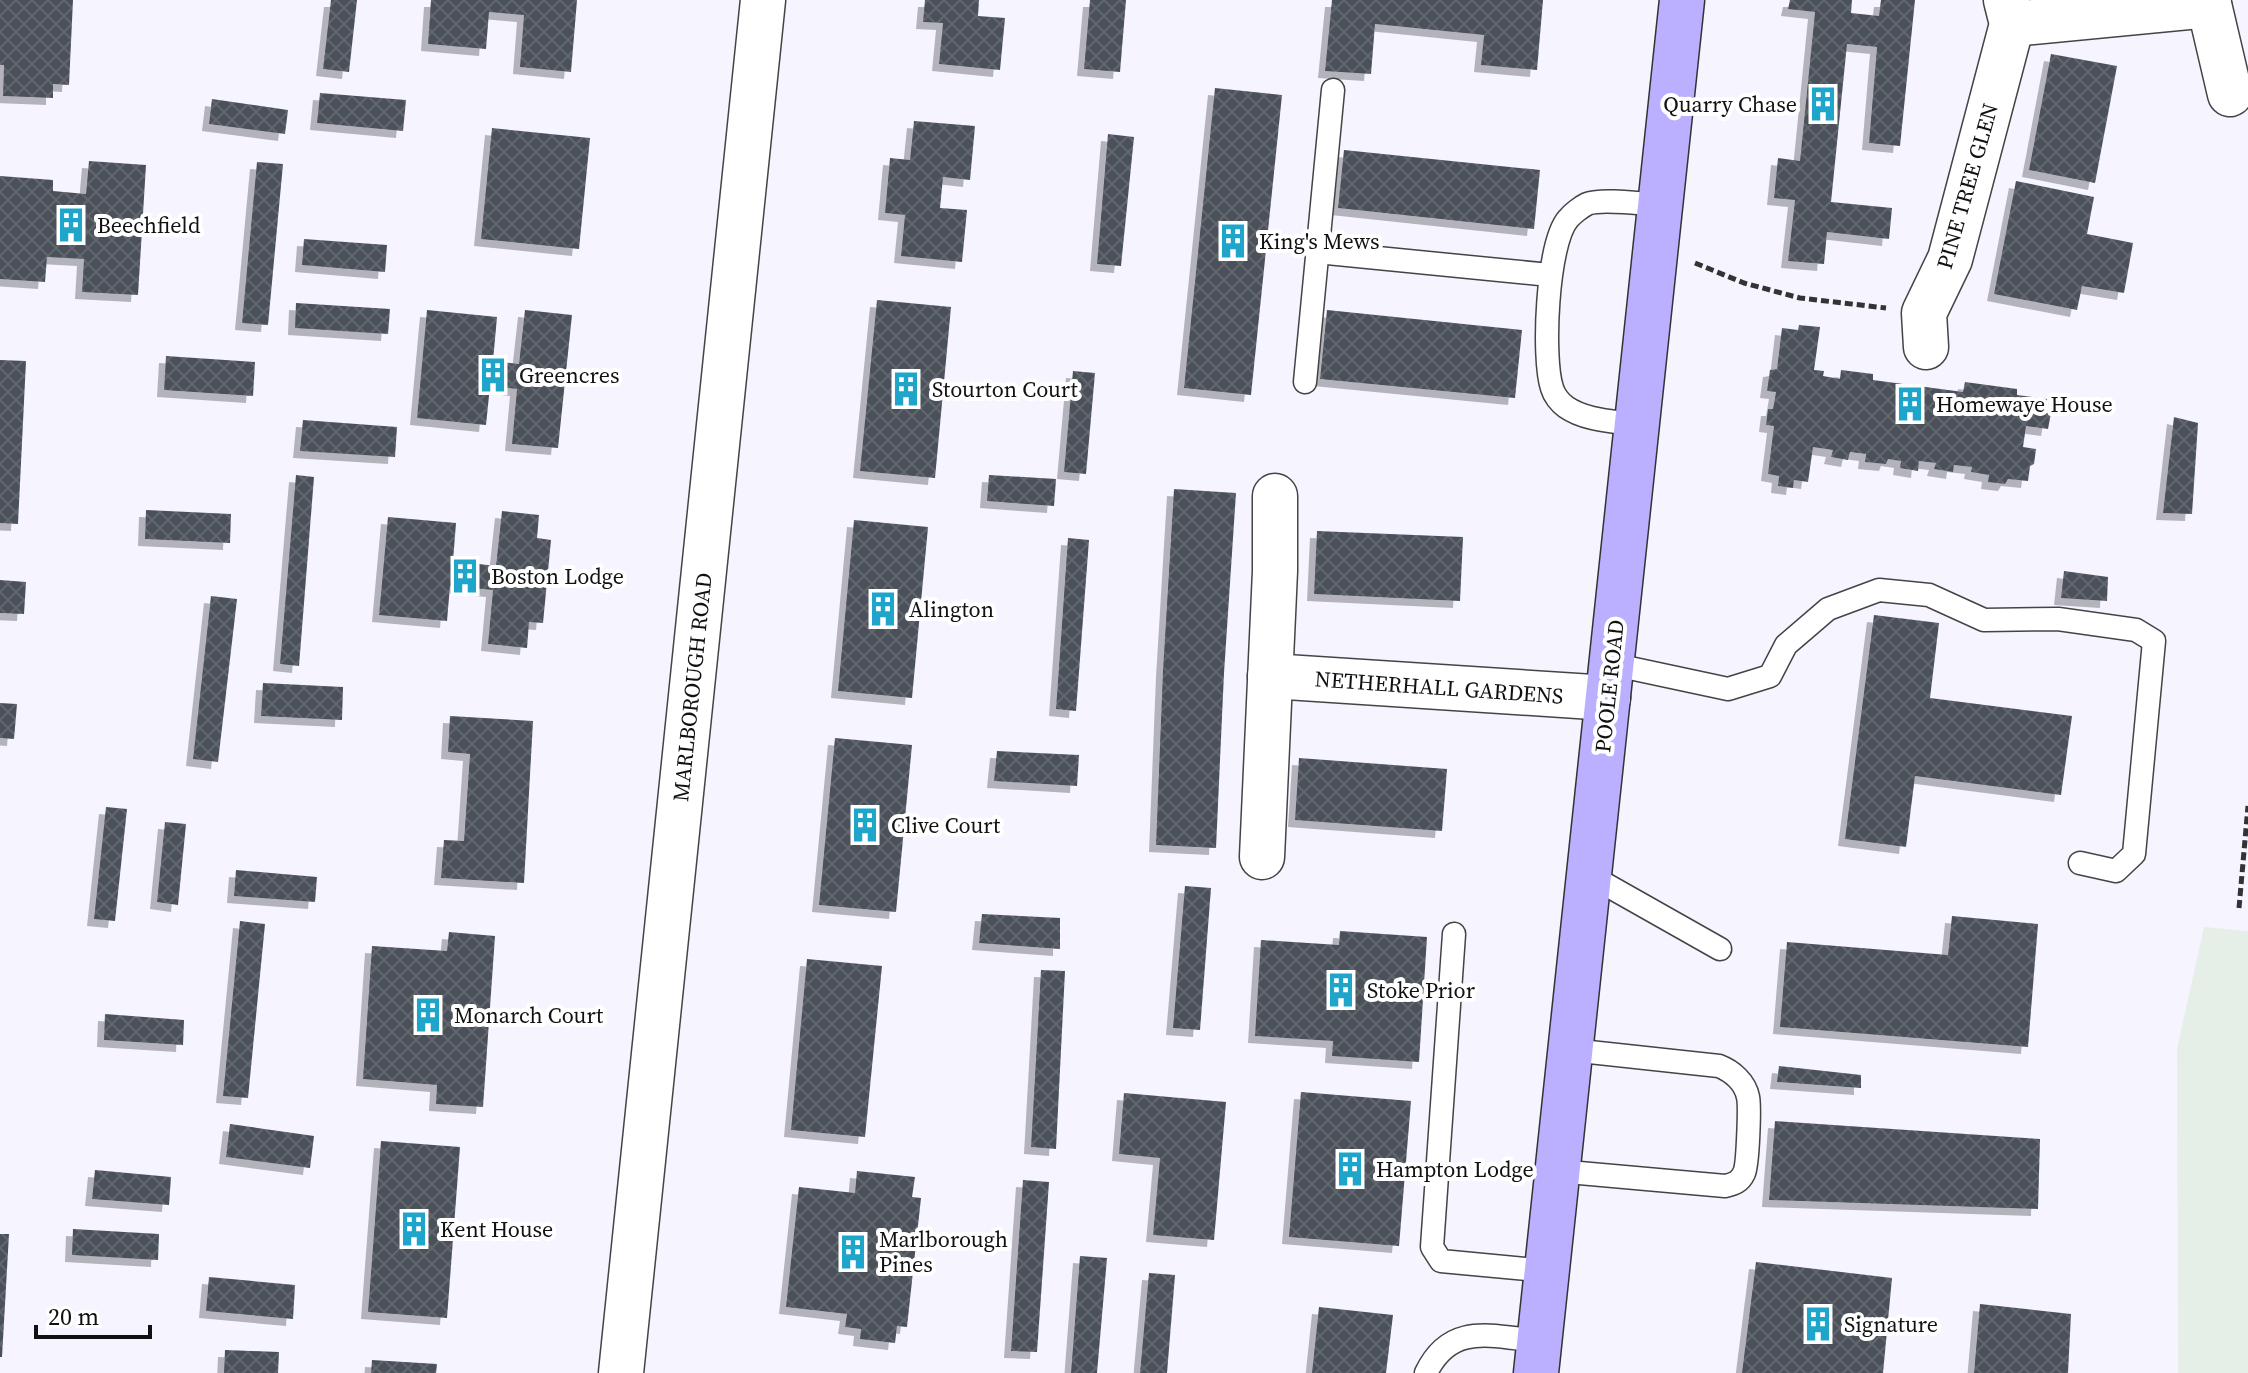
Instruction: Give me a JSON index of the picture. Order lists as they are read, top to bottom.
{
  "streets": {
    "street": [
      "PINE TREE GLEN",
      "POOLE ROAD",
      "MARLBOROUGH ROAD",
      "NETHERHALL GARDENS"
    ]
  },
  "crossings": [
    ["POOLE ROAD", "NETHERHALL GARDENS"]
  ],
  "places": {
    "building": [
      "Quarry Chase",
      "Beechfield",
      "King's Mews",
      "Greencres",
      "Stourton Court",
      "Homewaye House",
      "Boston Lodge",
      "Alington",
      "Clive Court",
      "Stoke Prior",
      "Monarch Court",
      "Hampton Lodge",
      "Kent House",
      "Marlborough Pines",
      "Signature"
    ]
  },
  "scale_bar": "20 m"
}
